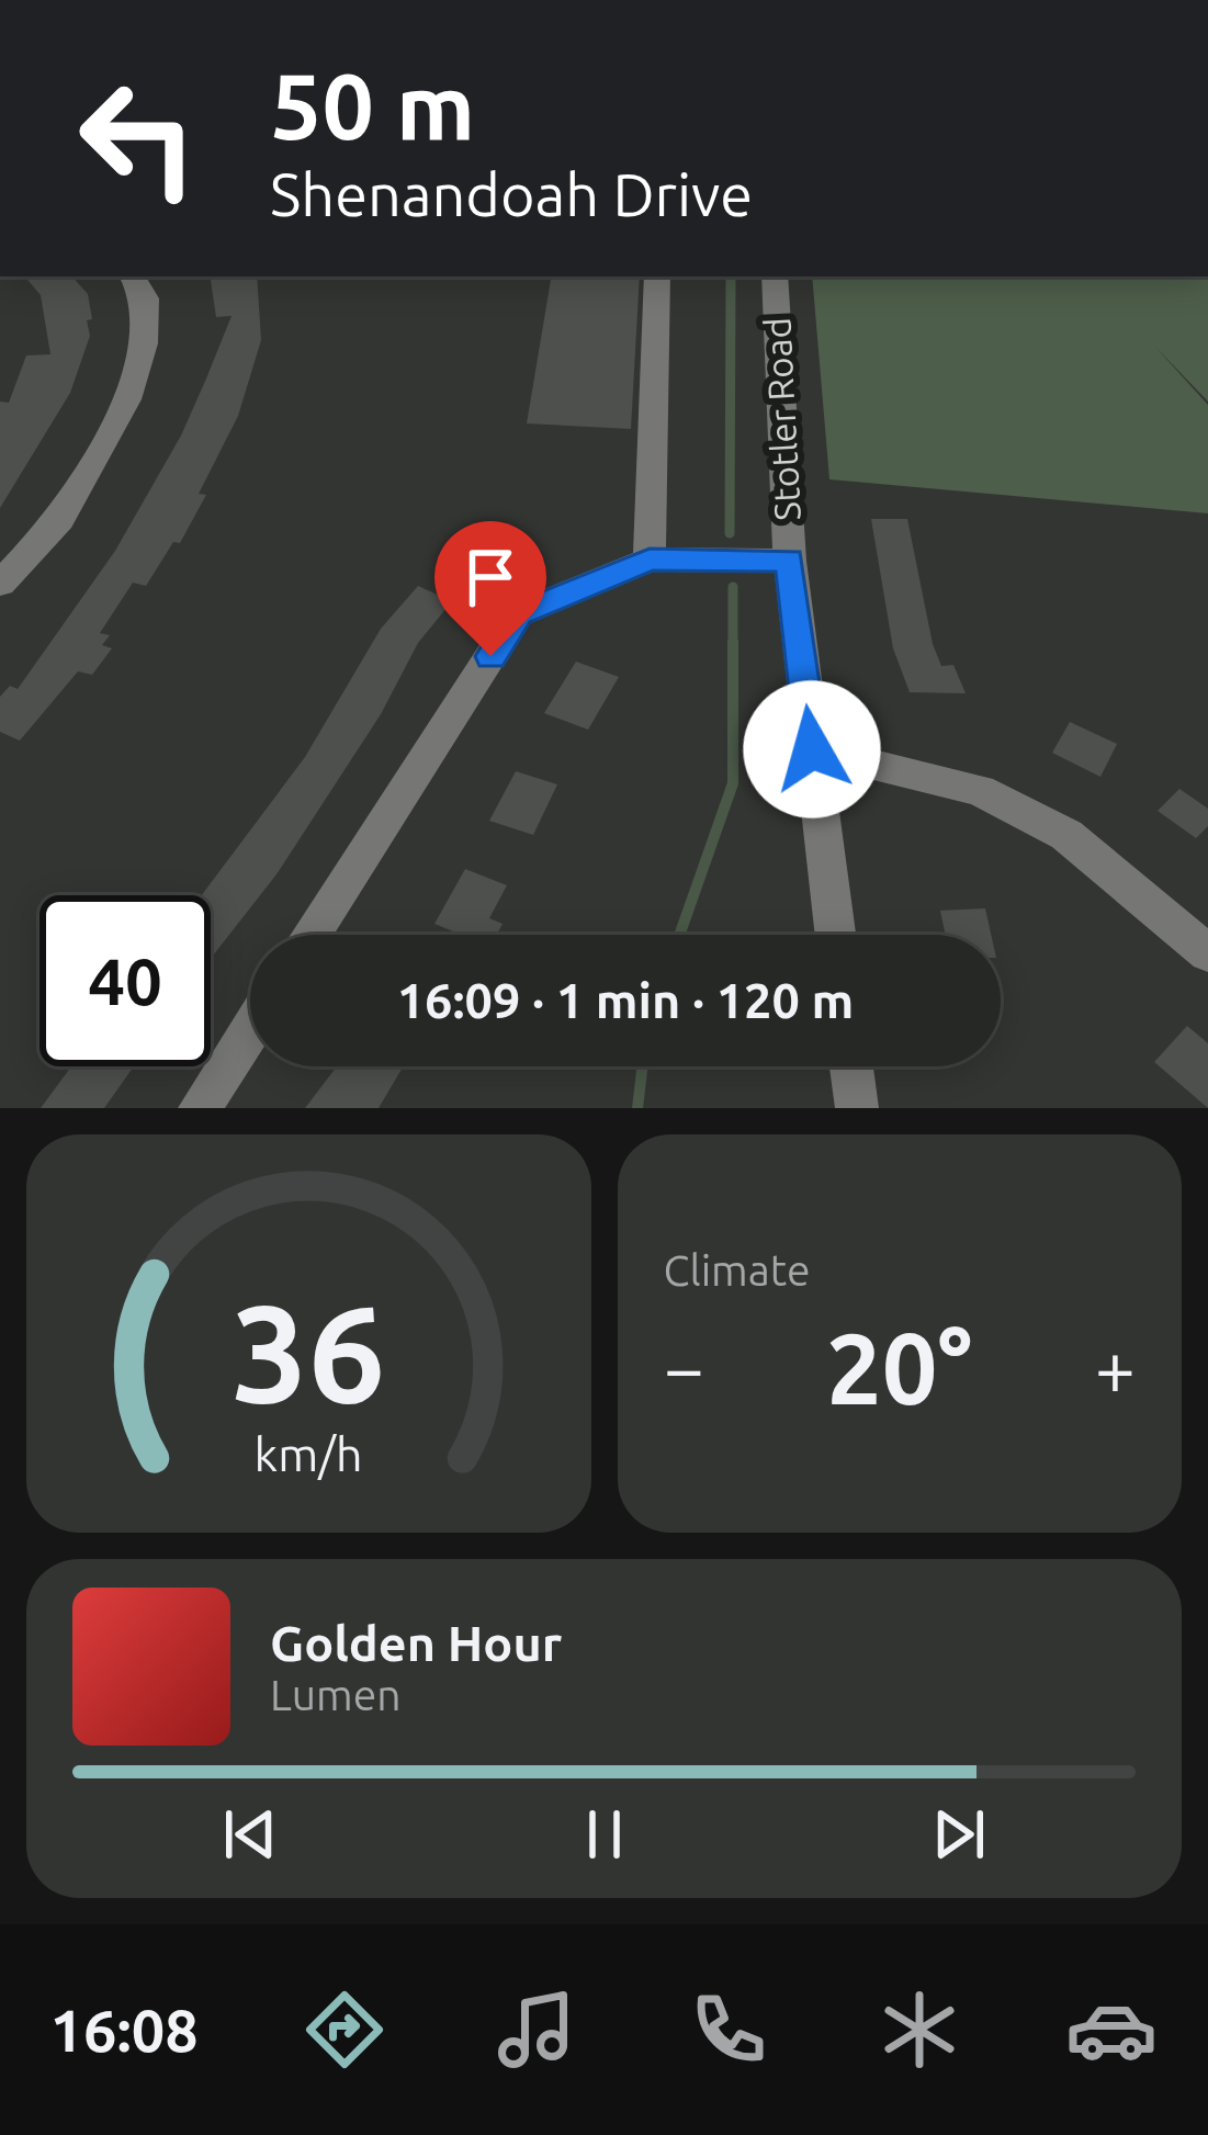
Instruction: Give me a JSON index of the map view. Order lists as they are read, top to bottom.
{
  "streets": {
    "street": ["Stotler Road"]
  },
  "page": {
    "turn": ["50 m", "Shenandoah Drive"],
    "limit": "40",
    "trip": "16:09 · 1 min · 120 m",
    "tile": "Climate",
    "heat": ["−", "20°", "+"],
    "song": ["Golden Hour", "Lumen"],
    "tabs": "16:08",
    "gauge": ["36", "km/h"]
  }
}
